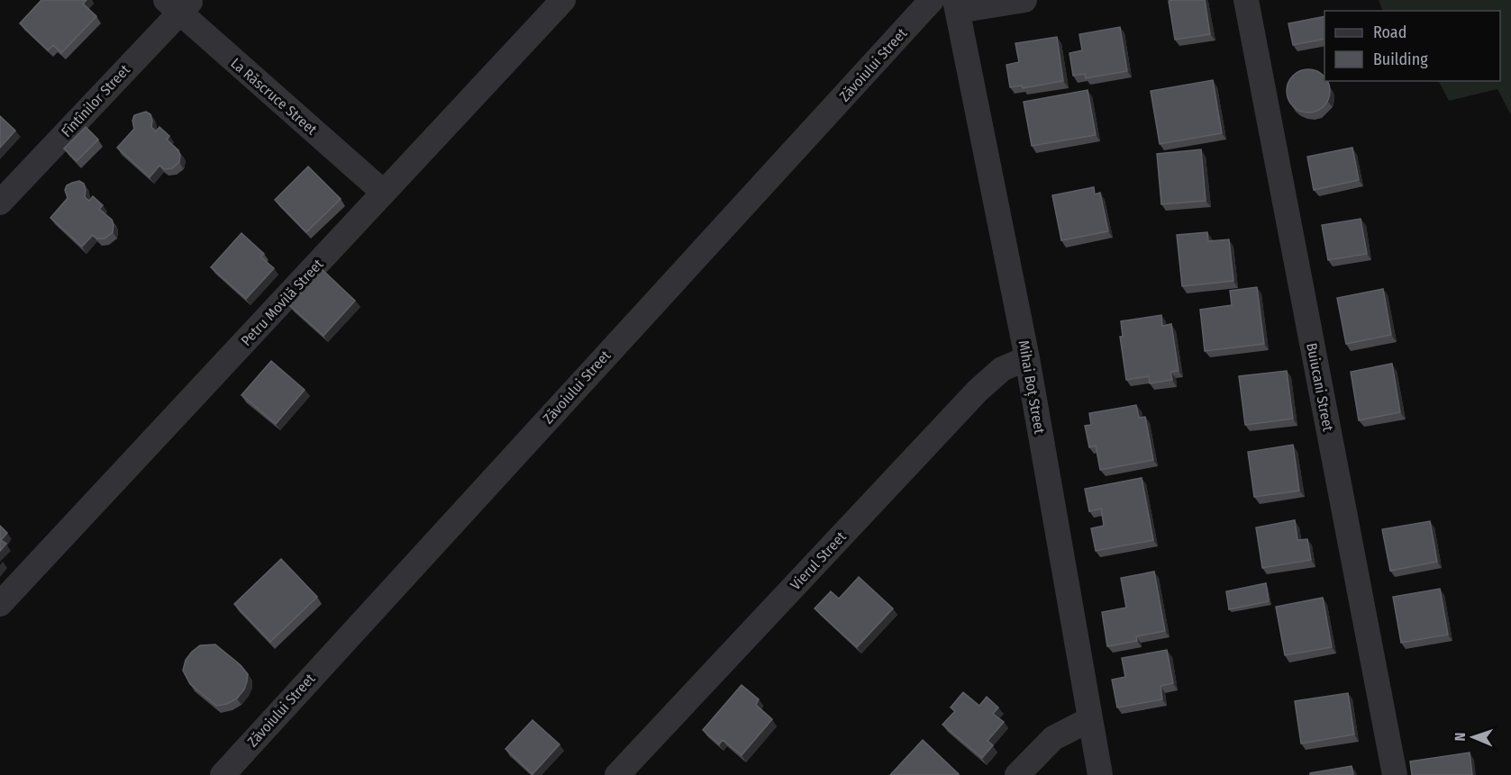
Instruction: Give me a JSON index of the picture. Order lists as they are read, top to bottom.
{
  "streets": {
    "street": [
      "Zăvoiului Street",
      "La Răscruce Street",
      "Fîntînilor Street",
      "Petru Movilă Street",
      "Mihai Boț Street",
      "Buiucani Street",
      "Vierul Street"
    ]
  },
  "crossings": [
    ["La Răscruce Street", "Fîntînilor Street"],
    ["La Răscruce Street", "Petru Movilă Street"],
    ["Mihai Boț Street", "Vierul Street"]
  ],
  "legend": ["Road", "Building"],
  "north": "left"
}
